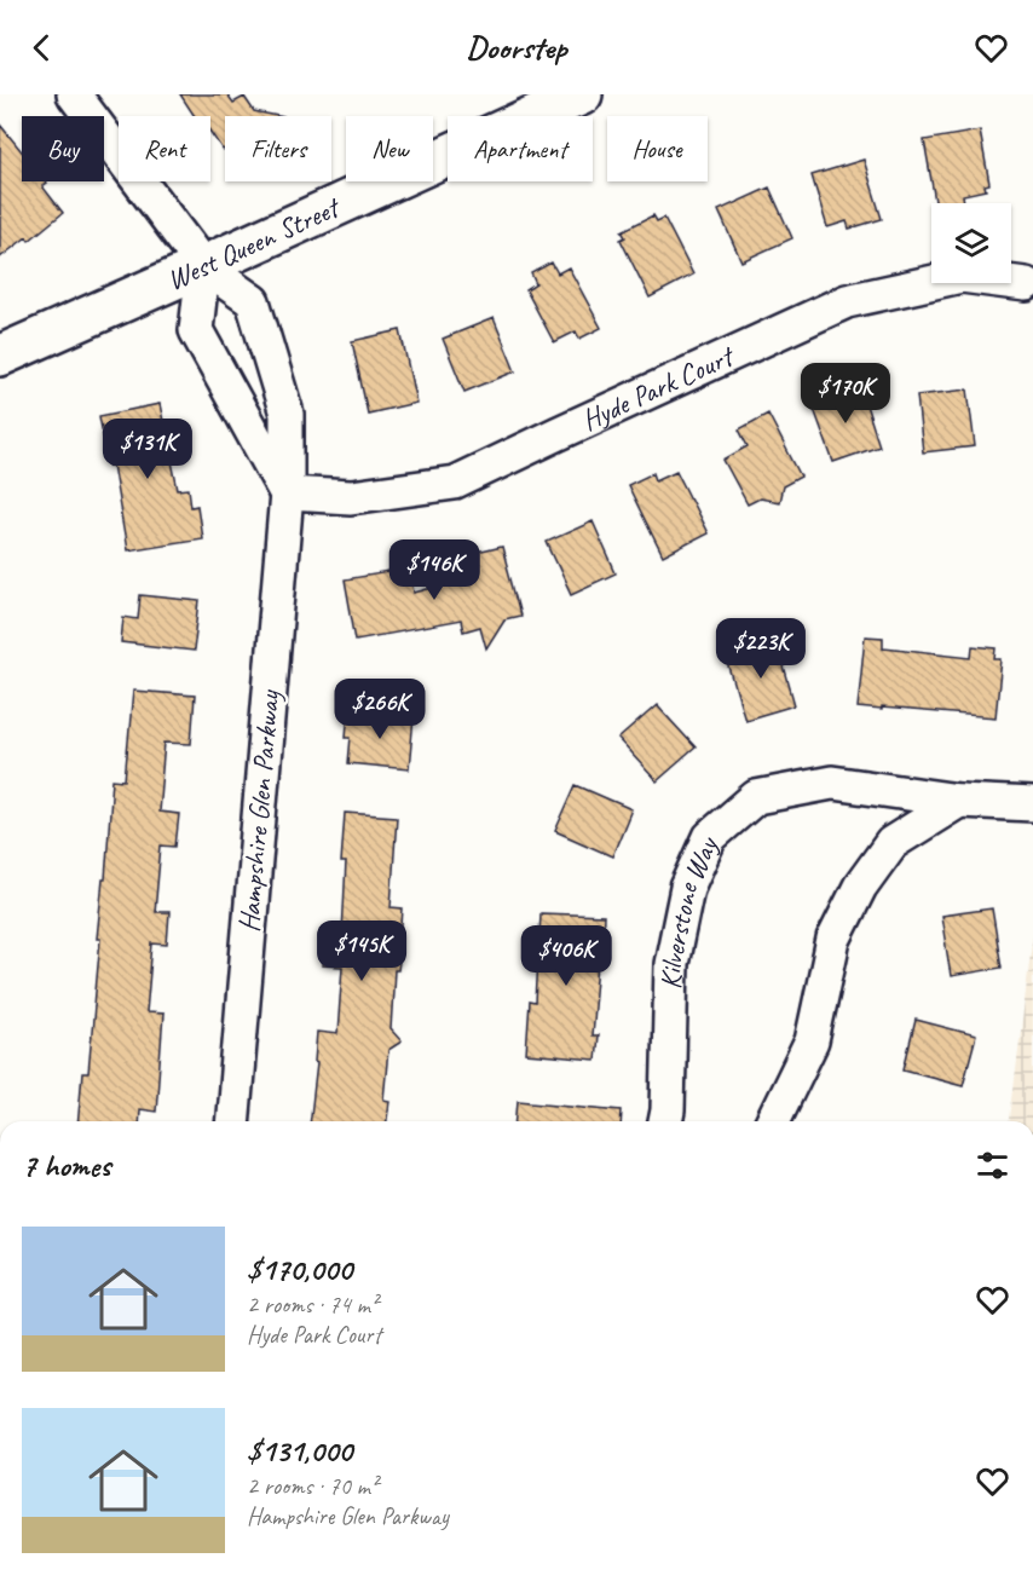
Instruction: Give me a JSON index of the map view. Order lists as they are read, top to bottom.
{
  "streets": {
    "main road": ["West Queen Street"],
    "street": ["Hyde Park Court", "Hampshire Glen Parkway", "Kilverstone Way"]
  },
  "crossings": [
    ["West Queen Street", "Hampshire Glen Parkway"],
    ["Hyde Park Court", "Hampshire Glen Parkway"]
  ],
  "page": {
    "header": "Doorstep",
    "chip": [
      "Buy",
      "Rent",
      "Filters",
      "New",
      "Apartment",
      "House"
    ],
    "price": [
      "$170K",
      "$131K",
      "$146K",
      "$223K",
      "$266K",
      "$145K",
      "$406K"
    ],
    "heading": "7 homes",
    "list": [
      {
        "name": "$170,000",
        "note": "2 rooms · 74 m² · Hyde Park Court"
      },
      {
        "name": "$131,000",
        "note": "2 rooms · 70 m² · Hampshire Glen Parkway"
      }
    ]
  }
}
